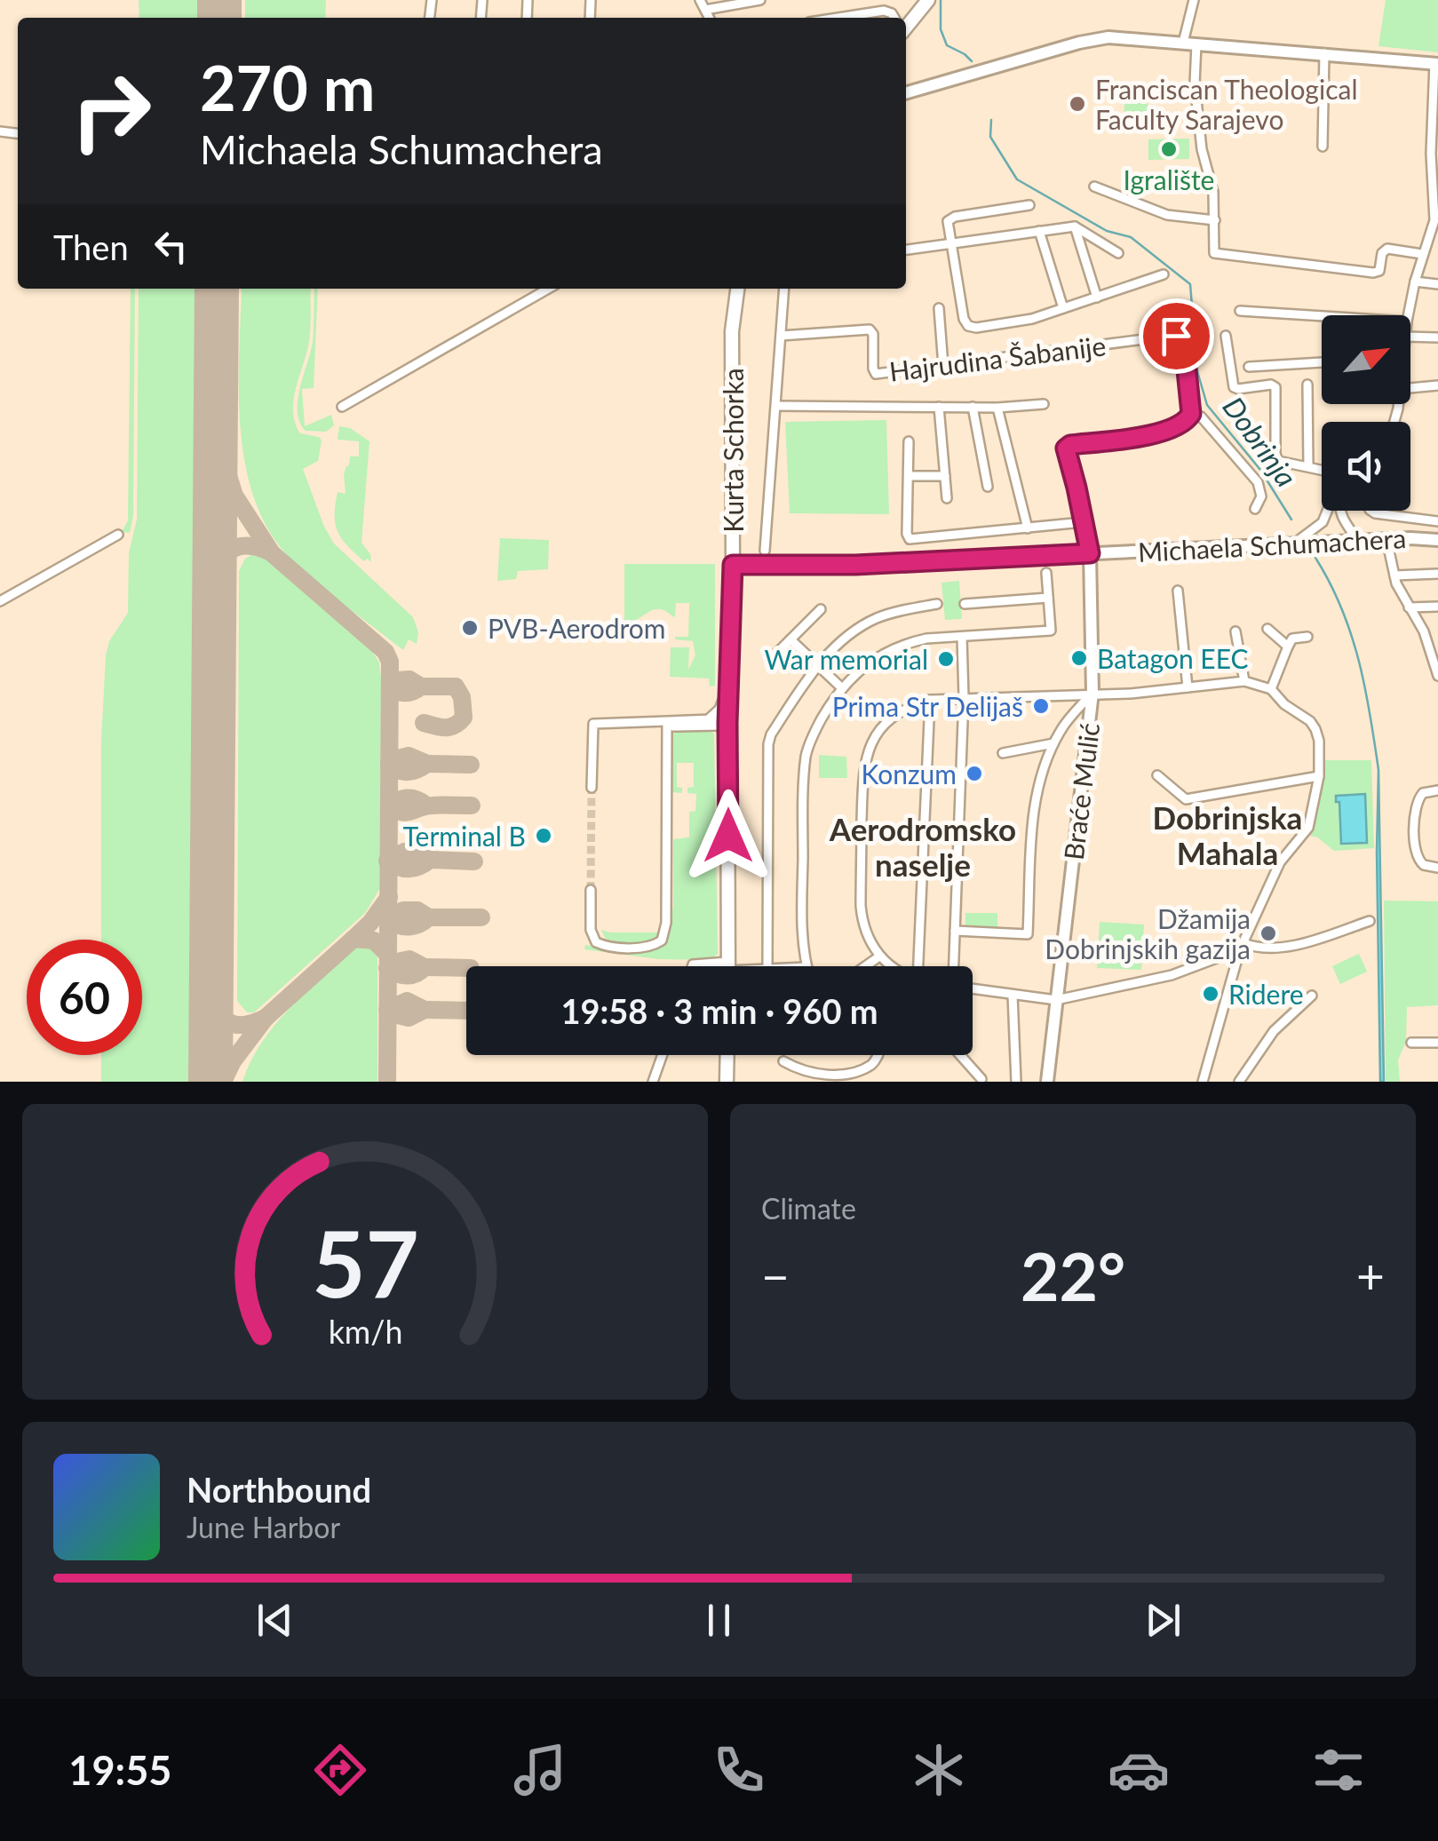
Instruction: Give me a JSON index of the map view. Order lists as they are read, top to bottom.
{
  "streets": {
    "main road": ["Kurta Schorka"],
    "street": ["Hajrudina Šabanije", "Michaela Schumachera", "Braće Mulić"]
  },
  "crossings": [
    ["Kurta Schorka", "Michaela Schumachera"],
    ["Michaela Schumachera", "Braće Mulić"]
  ],
  "districts": ["Dobrinjska Mahala", "Aerodromsko naselje"],
  "water": ["Dobrinja"],
  "places": [
    "Franciscan Theological Faculty Sarajevo",
    "Igralište",
    "PVB-Aerodrom",
    "Batagon EEC",
    "War memorial",
    "Prima Str Delijaš",
    "Konzum",
    "Terminal B",
    "Džamija Dobrinjskih gazija",
    "Ridere"
  ],
  "north": "top right",
  "page": {
    "turn": ["270 m", "Michaela Schumachera"],
    "then": "Then",
    "limit": "60",
    "trip": "19:58 · 3 min · 960 m",
    "tile": "Climate",
    "heat": ["−", "22°", "+"],
    "song": ["Northbound", "June Harbor"],
    "tabs": "19:55",
    "gauge": ["57", "km/h"]
  }
}
